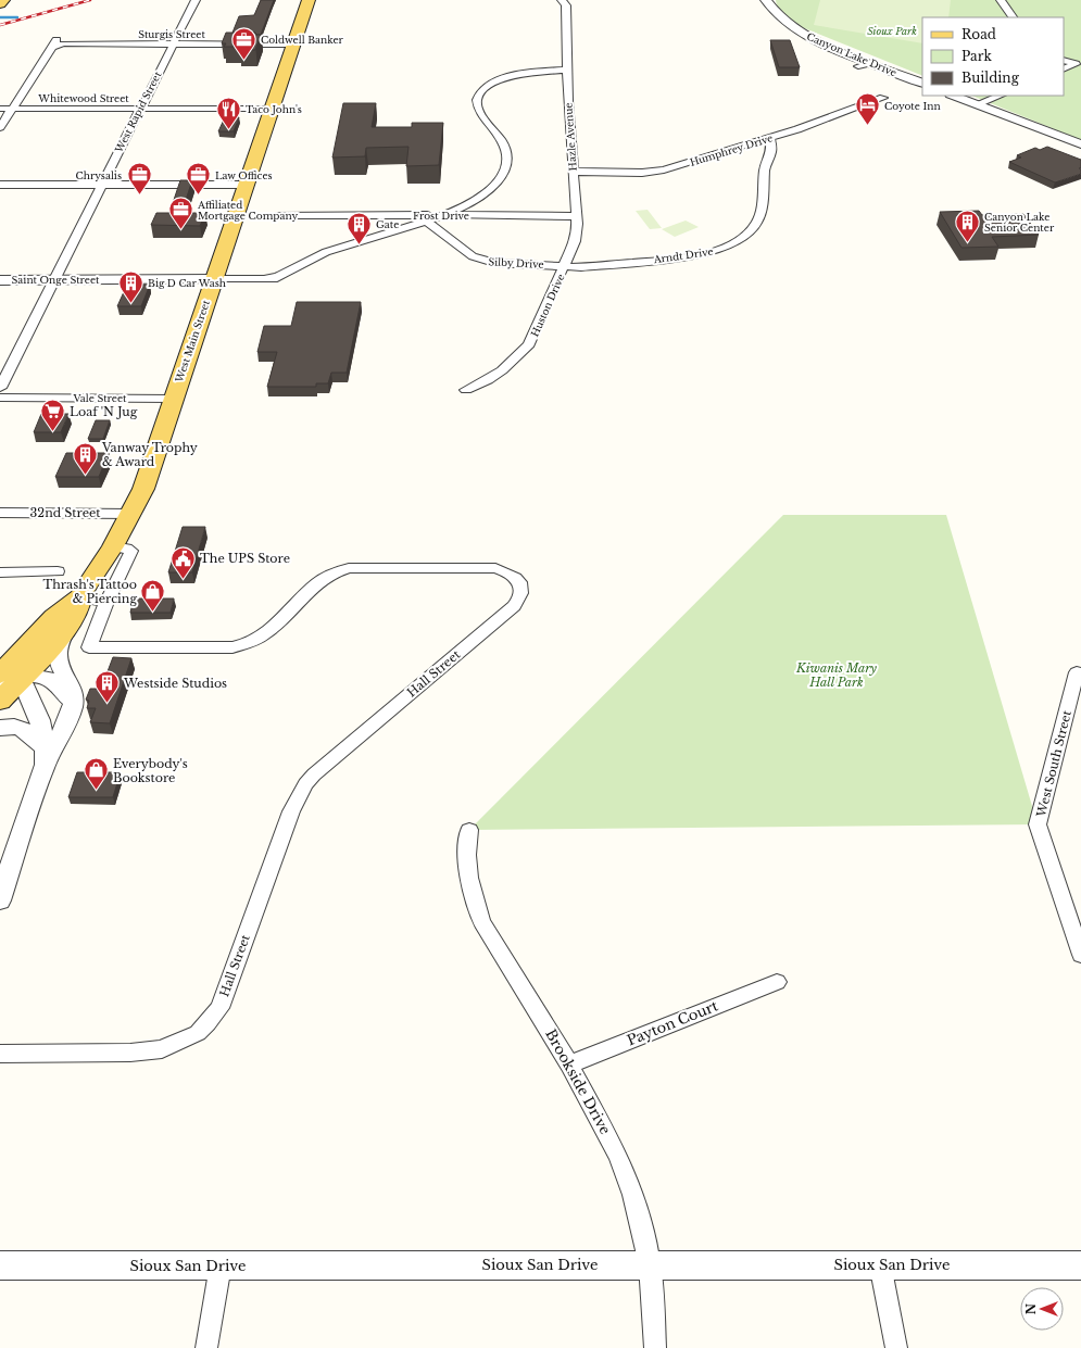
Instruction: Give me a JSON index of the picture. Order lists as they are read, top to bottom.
{
  "streets": {
    "main road": ["West Main Street"],
    "street": [
      "Sturgis Street",
      "Canyon Lake Drive",
      "Whitewood Street",
      "West Rapid Street",
      "Hazle Avenue",
      "Humphrey Drive",
      "Frost Drive",
      "Arndt Drive",
      "Silby Drive",
      "Saint Onge Street",
      "Huston Drive",
      "Vale Street",
      "32nd Street",
      "Hall Street",
      "West South Street",
      "Payton Court",
      "Brookside Drive",
      "Sioux San Drive"
    ]
  },
  "crossings": [
    ["Sturgis Street", "Whitewood Street"],
    ["Sturgis Street", "West Rapid Street"],
    ["Sturgis Street", "West Main Street"],
    ["Whitewood Street", "West Rapid Street"],
    ["Whitewood Street", "West Main Street"],
    ["West Rapid Street", "Saint Onge Street"],
    ["Hazle Avenue", "Humphrey Drive"],
    ["Hazle Avenue", "Frost Drive"],
    ["Hazle Avenue", "Arndt Drive"],
    ["Hazle Avenue", "Silby Drive"],
    ["Hazle Avenue", "Huston Drive"],
    ["Humphrey Drive", "Arndt Drive"],
    ["Arndt Drive", "Silby Drive"],
    ["Arndt Drive", "Huston Drive"],
    ["Silby Drive", "Huston Drive"],
    ["Saint Onge Street", "West Main Street"],
    ["West Main Street", "Vale Street"],
    ["West Main Street", "32nd Street"],
    ["West Main Street", "Hall Street"],
    ["Payton Court", "Brookside Drive"],
    ["Brookside Drive", "Sioux San Drive"]
  ],
  "parks": ["Sioux Park", "Kiwanis Mary Hall Park"],
  "places": {
    "office": [
      "Coldwell Banker",
      "Chrysalis",
      "Law Offices",
      "Affiliated Mortgage Company"
    ],
    "hotel": ["Coyote Inn"],
    "restaurant": ["Taco John's"],
    "building": [
      "Canyon Lake Senior Center",
      "Gate",
      "Big D Car Wash",
      "Vanway Trophy & Award",
      "Westside Studios"
    ],
    "supermarket": ["Loaf 'N Jug"],
    "public building": ["The UPS Store"],
    "shop": ["Thrash's Tattoo & Piercing", "Everybody's Bookstore"]
  },
  "legend": ["Road", "Park", "Building"],
  "north": "left"
}
